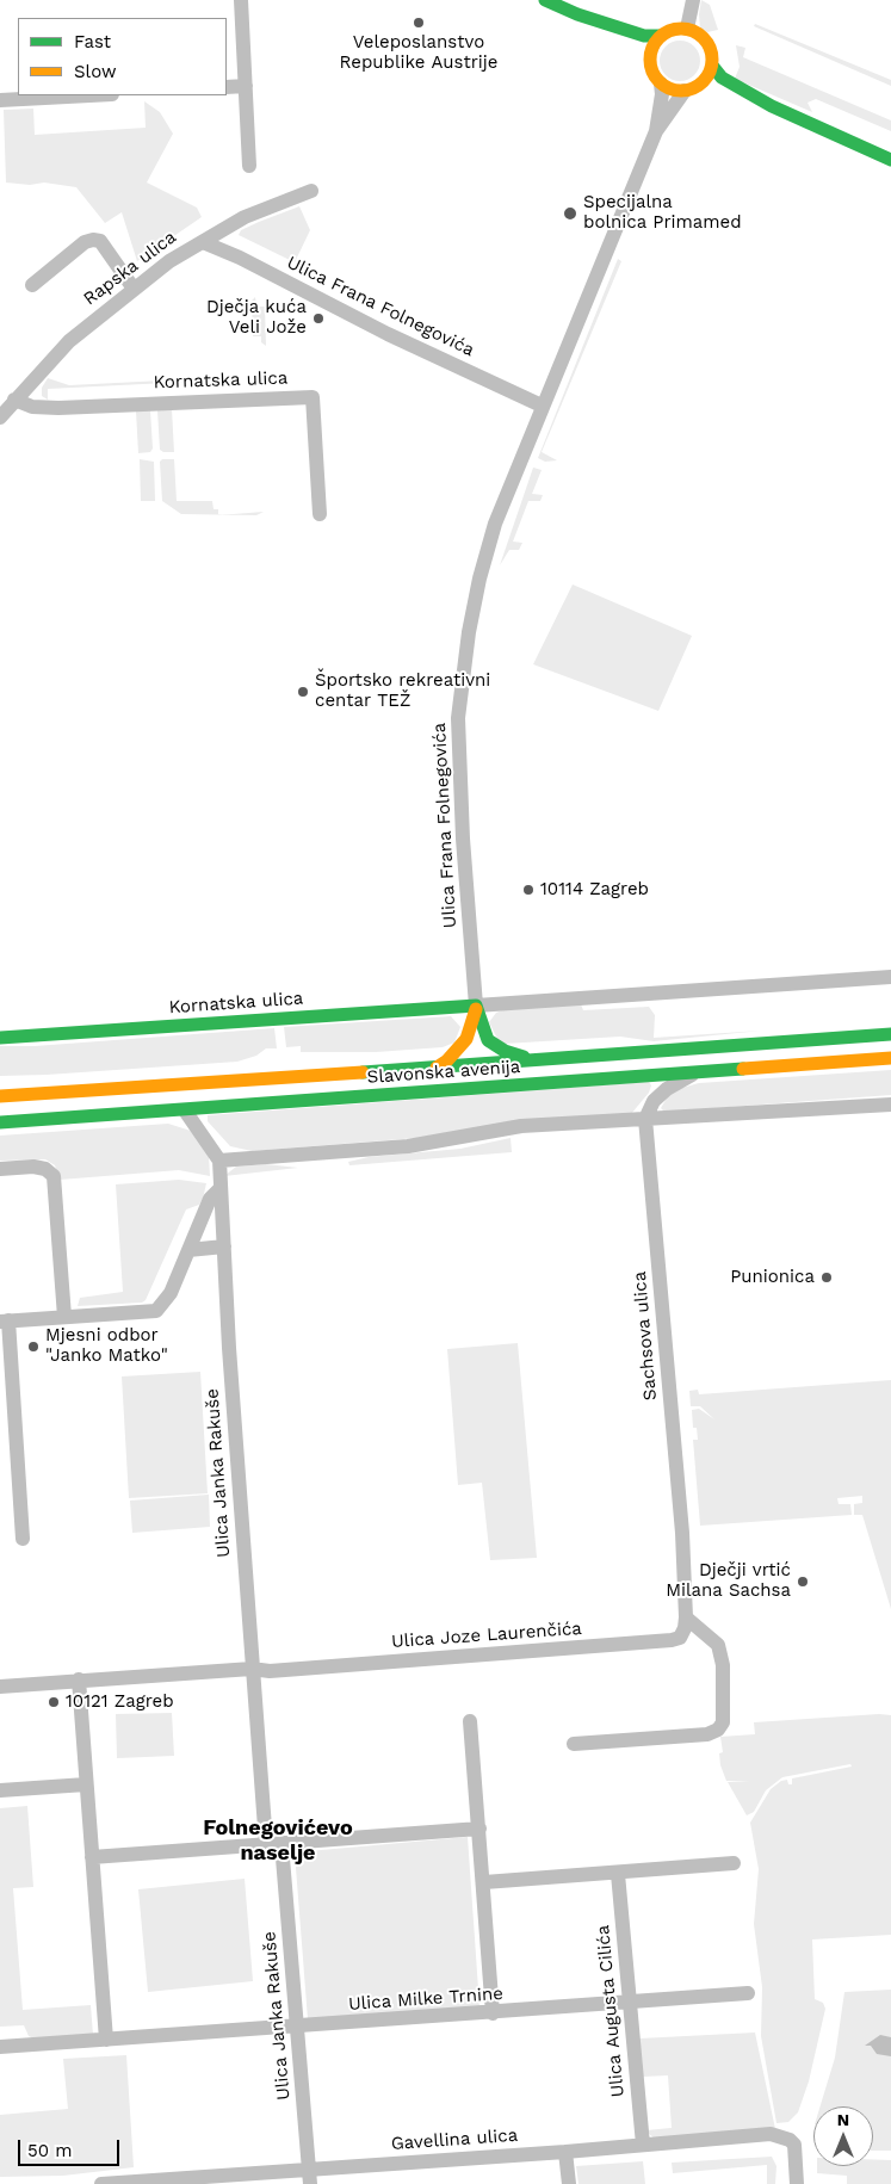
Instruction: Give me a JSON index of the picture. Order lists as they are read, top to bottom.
{
  "streets": {
    "main road": ["Kornatska ulica", "Slavonska avenija"],
    "street": [
      "Rapska ulica",
      "Ulica Frana Folnegovića",
      "Sachsova ulica",
      "Ulica Janka Rakuše",
      "Ulica Joze Laurenčića",
      "Ulica Milke Trnine",
      "Ulica Augusta Cilića",
      "Gavellina ulica"
    ]
  },
  "crossings": [
    ["Rapska ulica", "Ulica Frana Folnegovića"],
    ["Rapska ulica", "Kornatska ulica"],
    ["Ulica Frana Folnegovića", "Kornatska ulica"],
    ["Sachsova ulica", "Ulica Joze Laurenčića"],
    ["Ulica Janka Rakuše", "Ulica Joze Laurenčića"],
    ["Ulica Janka Rakuše", "Ulica Milke Trnine"],
    ["Ulica Janka Rakuše", "Gavellina ulica"],
    ["Ulica Milke Trnine", "Ulica Augusta Cilića"],
    ["Ulica Augusta Cilića", "Gavellina ulica"]
  ],
  "districts": ["Folnegovićevo naselje"],
  "places": [
    "Veleposlanstvo Republike Austrije",
    "Specijalna bolnica Primamed",
    "Dječja kuća Veli Jože",
    "Športsko rekreativni centar TEŽ",
    "10114 Zagreb",
    "Punionica",
    "Mjesni odbor \"Janko Matko\"",
    "Dječji vrtić Milana Sachsa",
    "10121 Zagreb"
  ],
  "legend": ["Fast", "Slow"],
  "scale_bar": "50 m",
  "north": "top"
}
